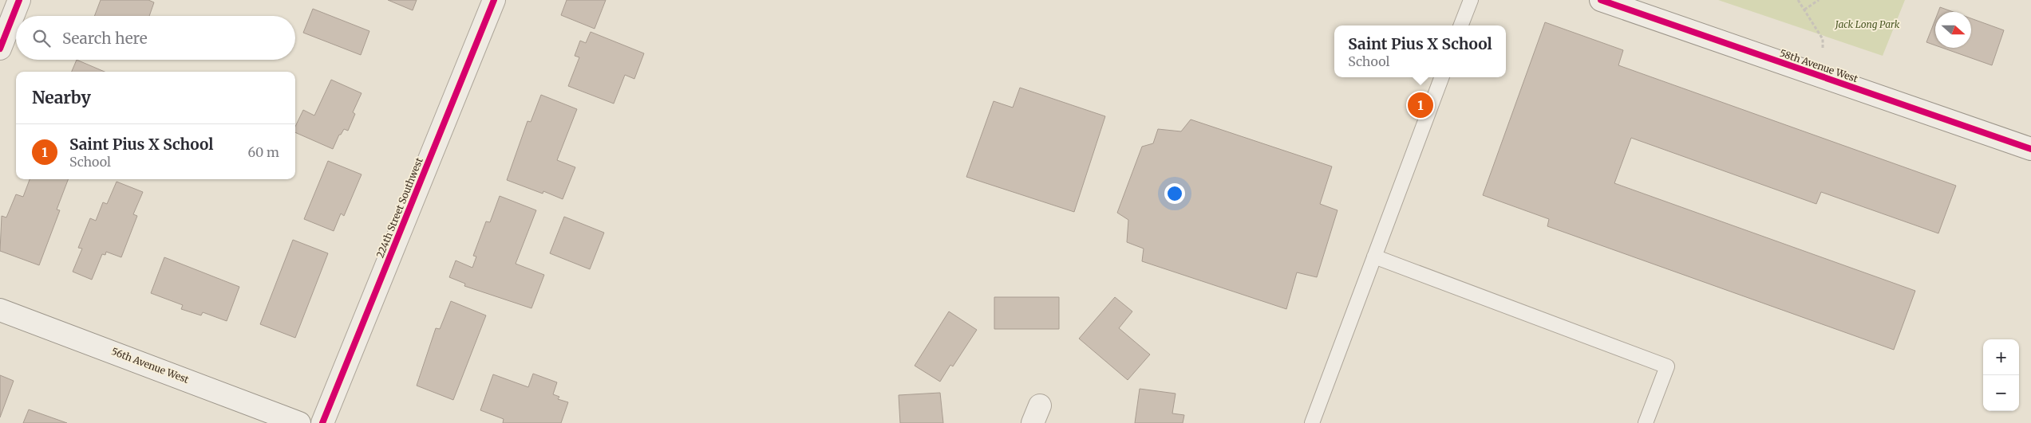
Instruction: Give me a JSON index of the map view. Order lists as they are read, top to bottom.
{
  "streets": {
    "street": ["58th Avenue West", "224th Street Southwest", "56th Avenue West"]
  },
  "parks": ["Jack Long Park"],
  "north": "right",
  "page": {
    "search": "Search here",
    "popup": ["Saint Pius X School", "School"],
    "heading": "Nearby",
    "pins": "1",
    "list": [
      {
        "mark": "1",
        "name": "Saint Pius X School",
        "note": "School",
        "value": "60 m"
      }
    ],
    "map_buttons": ["+", "−"]
  }
}
